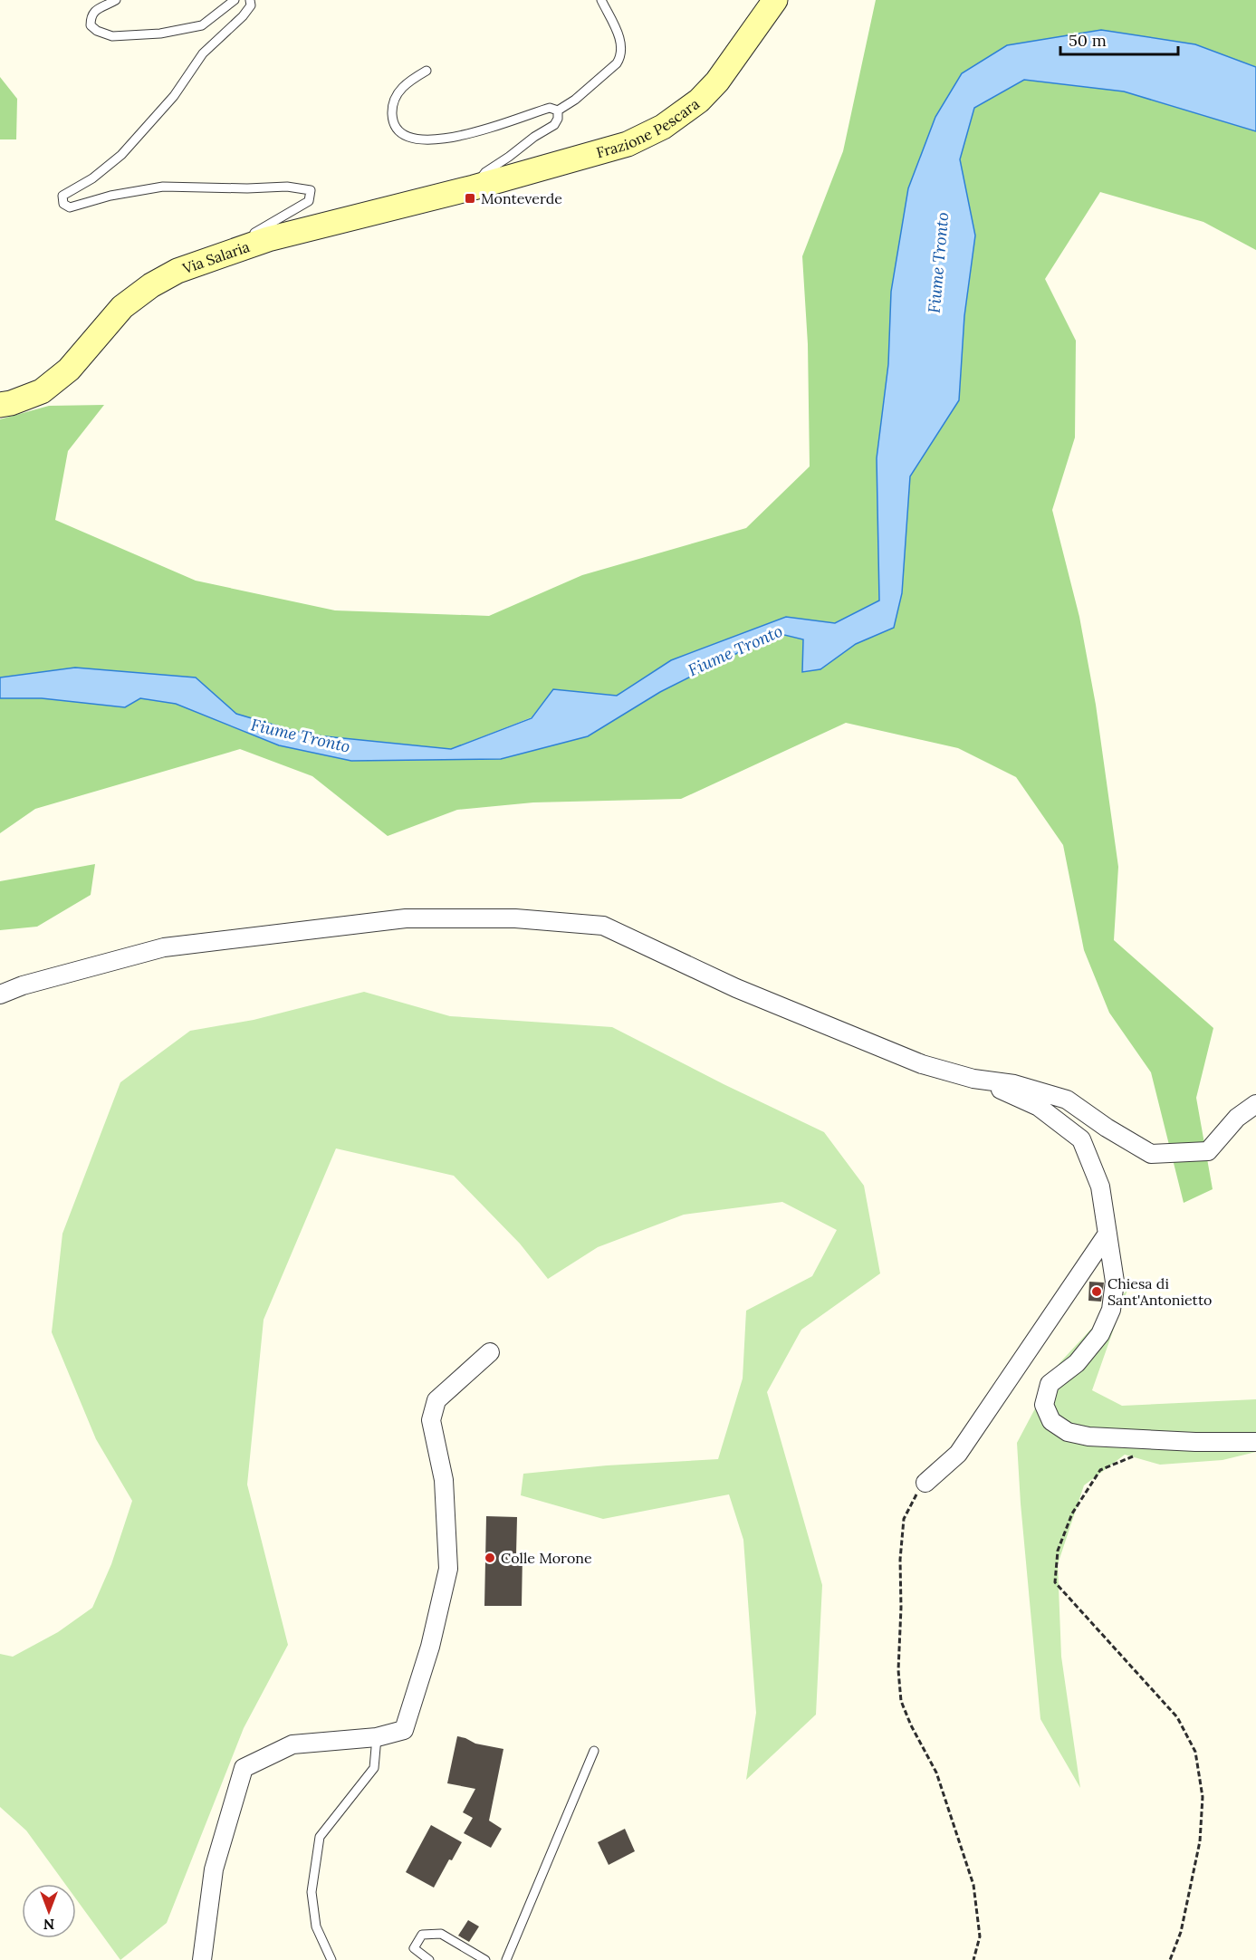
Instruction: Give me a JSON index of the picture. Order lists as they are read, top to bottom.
{
  "streets": {
    "main road": ["Frazione Pescara", "Via Salaria"]
  },
  "crossings": [
    ["Frazione Pescara", "Via Salaria"]
  ],
  "water": ["Fiume Tronto"],
  "places": {
    "transit": ["Monteverde"],
    "other": ["Chiesa di Sant'Antonietto", "Colle Morone"]
  },
  "scale_bar": "50 m",
  "north": "bottom"
}
